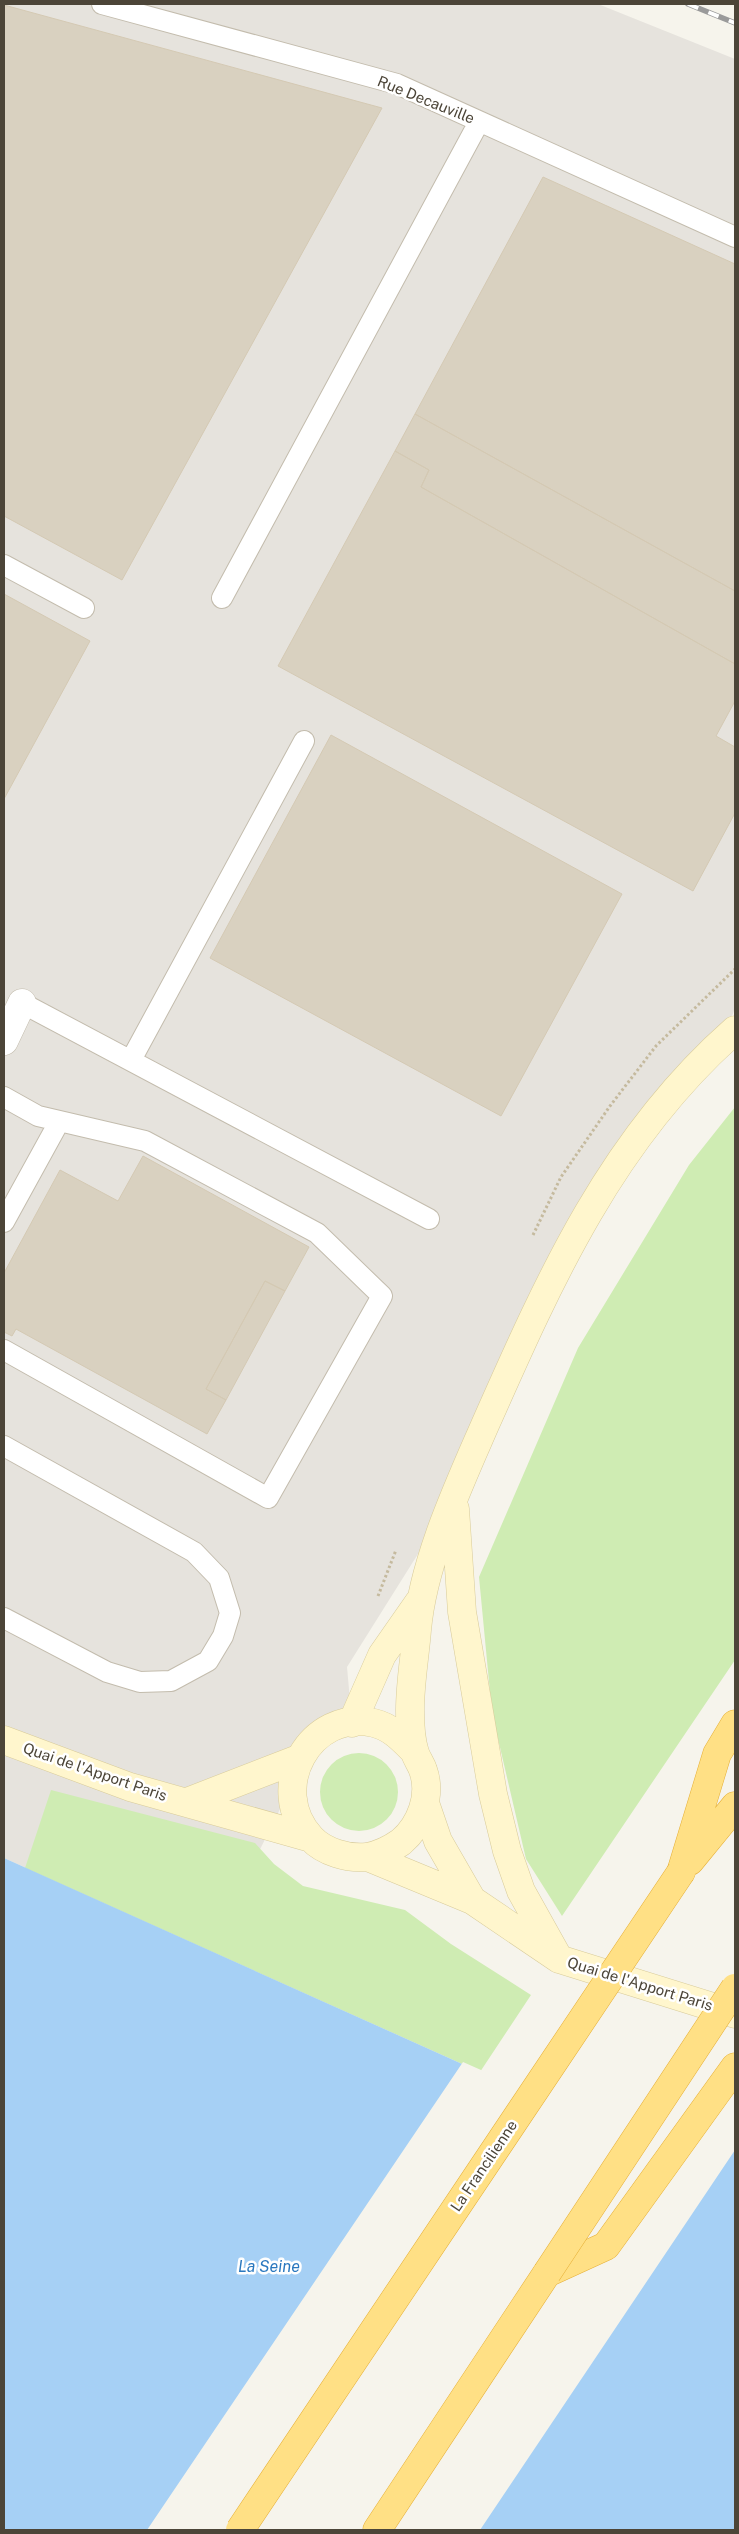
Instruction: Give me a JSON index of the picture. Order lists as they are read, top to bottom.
{
  "streets": {
    "highway": ["La Francilienne"],
    "main road": ["Quai de l'Apport Paris"],
    "lane": ["Rue Decauville"]
  },
  "water": ["La Seine"]
}
